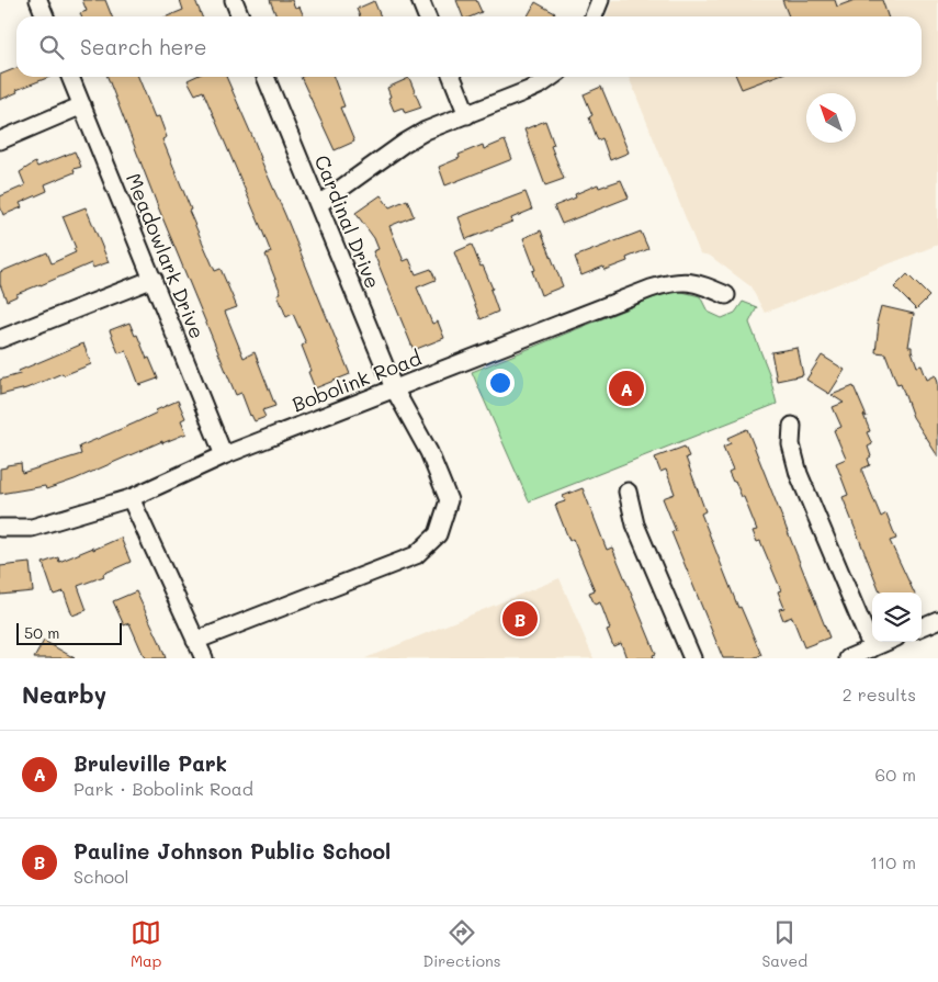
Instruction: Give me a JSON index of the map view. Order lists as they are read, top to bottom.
{
  "streets": {
    "street": ["Cardinal Drive", "Meadowlark Drive", "Bobolink Road"]
  },
  "crossings": [
    ["Cardinal Drive", "Bobolink Road"],
    ["Meadowlark Drive", "Bobolink Road"]
  ],
  "scale_bar": "50 m",
  "north": "top left",
  "page": {
    "search": "Search here",
    "pins": ["A", "B"],
    "scale": "50 m",
    "heading": ["Nearby", "2 results"],
    "list": [
      {
        "mark": "A",
        "name": "Bruleville Park",
        "note": "Park · Bobolink Road",
        "value": "60 m"
      },
      {
        "mark": "B",
        "name": "Pauline Johnson Public School",
        "note": "School",
        "value": "110 m"
      }
    ],
    "nav": ["Map", "Directions", "Saved"]
  }
}
